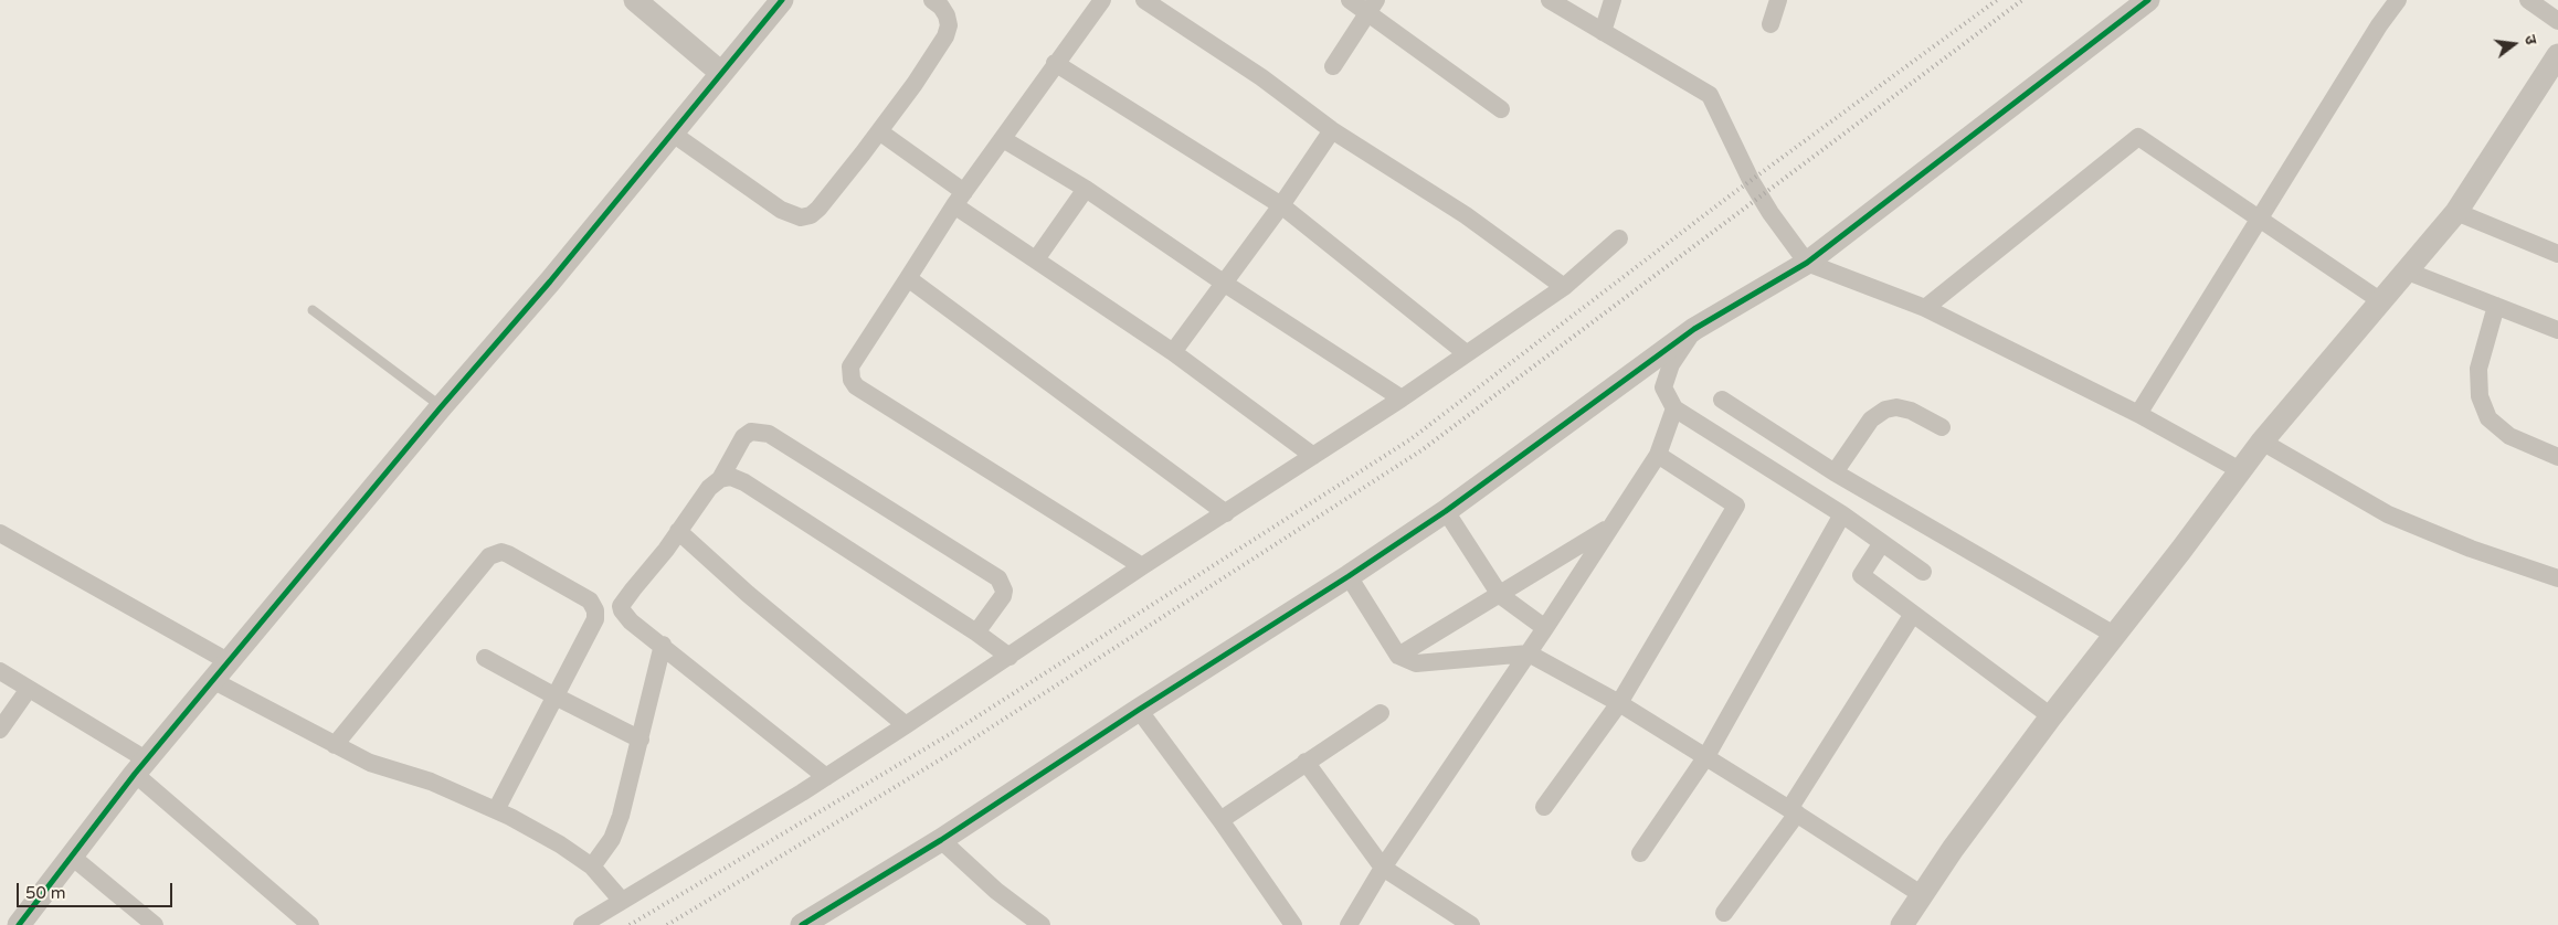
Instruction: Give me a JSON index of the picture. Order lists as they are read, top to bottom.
{
  "scale_bar": "50 m",
  "north": "right"
}
